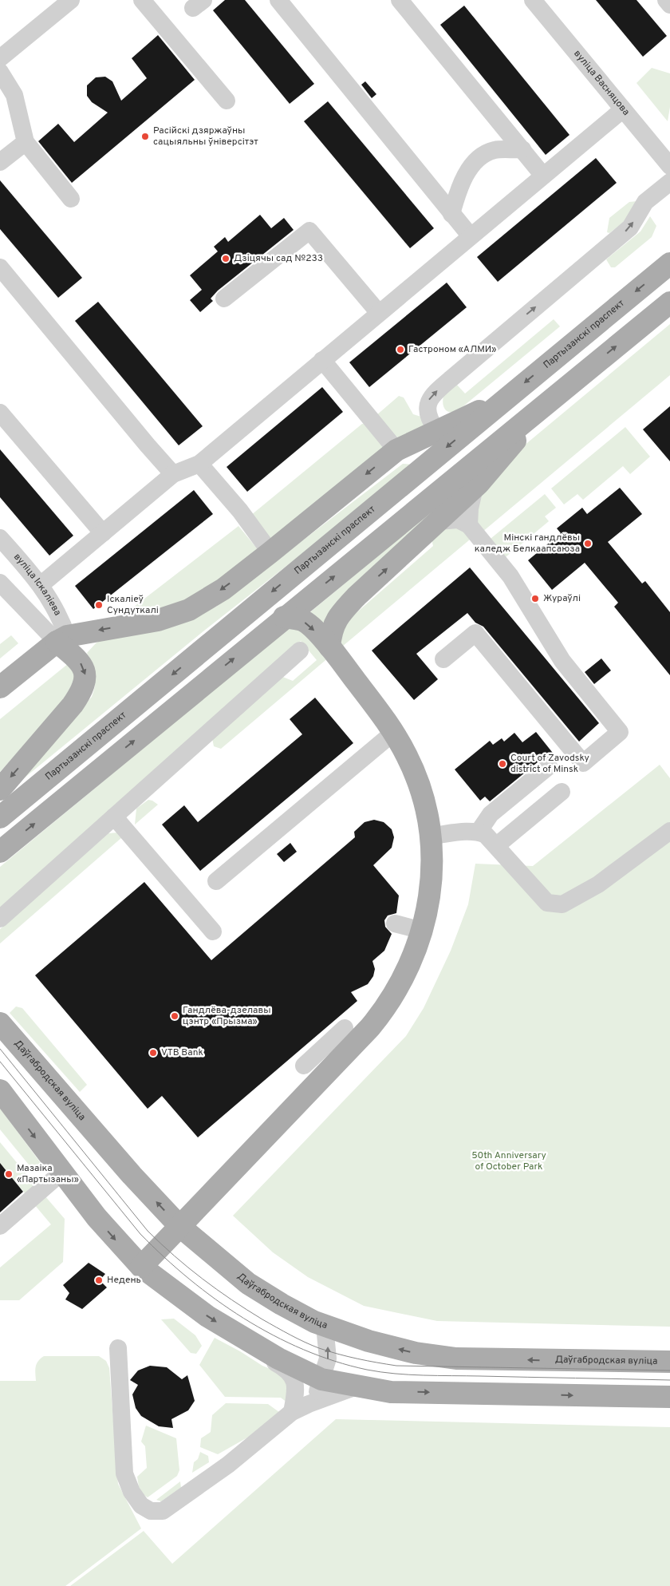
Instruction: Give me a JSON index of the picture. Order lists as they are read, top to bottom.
{
  "streets": {
    "main road": ["Партызанскі праспект", "Даўгабродская вуліца"],
    "street": ["вуліца Васняцова", "вуліца Іскаліева"]
  },
  "parks": ["50th Anniversary of October Park"],
  "places": [
    "Расійскі дзяржаўны сацыяльны ўніверсітэт",
    "Дзіцячы сад №233",
    "Гастроном «АЛМИ»",
    "Мінскі гандлёвы каледж Белкаапсаюза",
    "Жураўлі",
    "Іскаліеў Сундуткалі",
    "Court of Zavodsky district of Minsk",
    "Гандлёва-дзелавы цэнтр «Прызма»",
    "VTB Bank",
    "Мазаіка «Партызаны»",
    "Недень"
  ]
}
